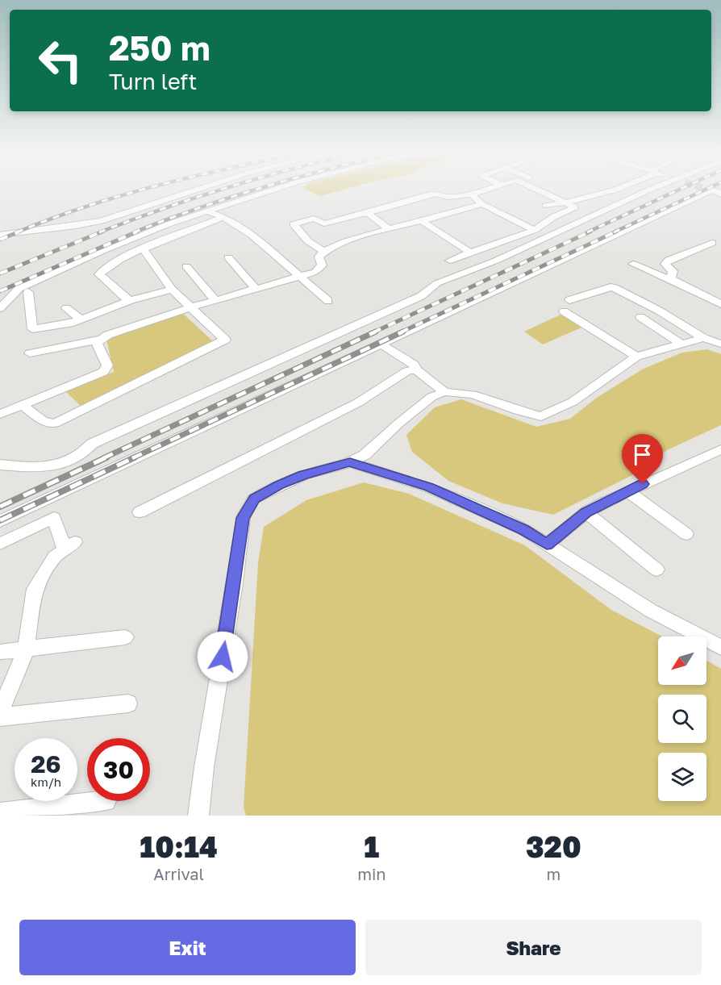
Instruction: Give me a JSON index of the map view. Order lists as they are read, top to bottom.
{
  "north": "bottom left",
  "page": {
    "turn": ["250 m", "Turn left"],
    "speed": "26 km/h",
    "limit": "30",
    "eta": [
      "10:14",
      "Arrival",
      "1",
      "min",
      "320",
      "m"
    ],
    "buttons": ["Exit", "Share"]
  }
}
